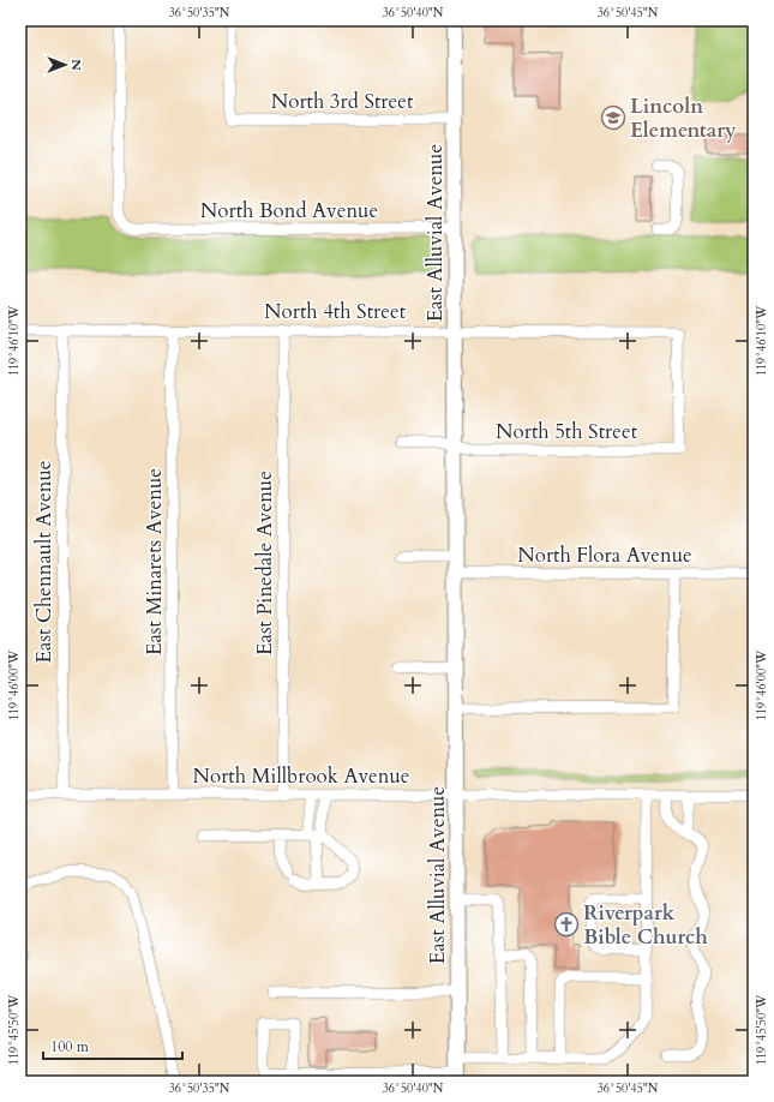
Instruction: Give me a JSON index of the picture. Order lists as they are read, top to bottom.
{
  "streets": {
    "main road": ["East Alluvial Avenue"],
    "street": [
      "North 3rd Street",
      "North Bond Avenue",
      "North 4th Street",
      "North 5th Street",
      "North Flora Avenue",
      "East Chennault Avenue",
      "East Minarets Avenue",
      "East Pinedale Avenue",
      "North Millbrook Avenue"
    ]
  },
  "crossings": [
    ["North 3rd Street", "East Alluvial Avenue"],
    ["North Bond Avenue", "East Alluvial Avenue"],
    ["East Alluvial Avenue", "North 4th Street"],
    ["East Alluvial Avenue", "North 5th Street"],
    ["East Alluvial Avenue", "North Flora Avenue"],
    ["East Alluvial Avenue", "North Millbrook Avenue"],
    ["North 4th Street", "North 5th Street"],
    ["North 4th Street", "East Chennault Avenue"],
    ["North 4th Street", "East Minarets Avenue"],
    ["North 4th Street", "East Pinedale Avenue"],
    ["East Chennault Avenue", "North Millbrook Avenue"],
    ["East Minarets Avenue", "North Millbrook Avenue"],
    ["East Pinedale Avenue", "North Millbrook Avenue"]
  ],
  "places": {
    "school or university": ["Lincoln Elementary"],
    "church": ["Riverpark Bible Church"]
  },
  "scale_bar": "100 m",
  "north": "right",
  "coordinates": [
    "36°50'35\"N",
    "36°50'40\"N",
    "36°50'45\"N",
    "119°46'10\"W",
    "119°46'00\"W",
    "119°45'50\"W"
  ]
}
